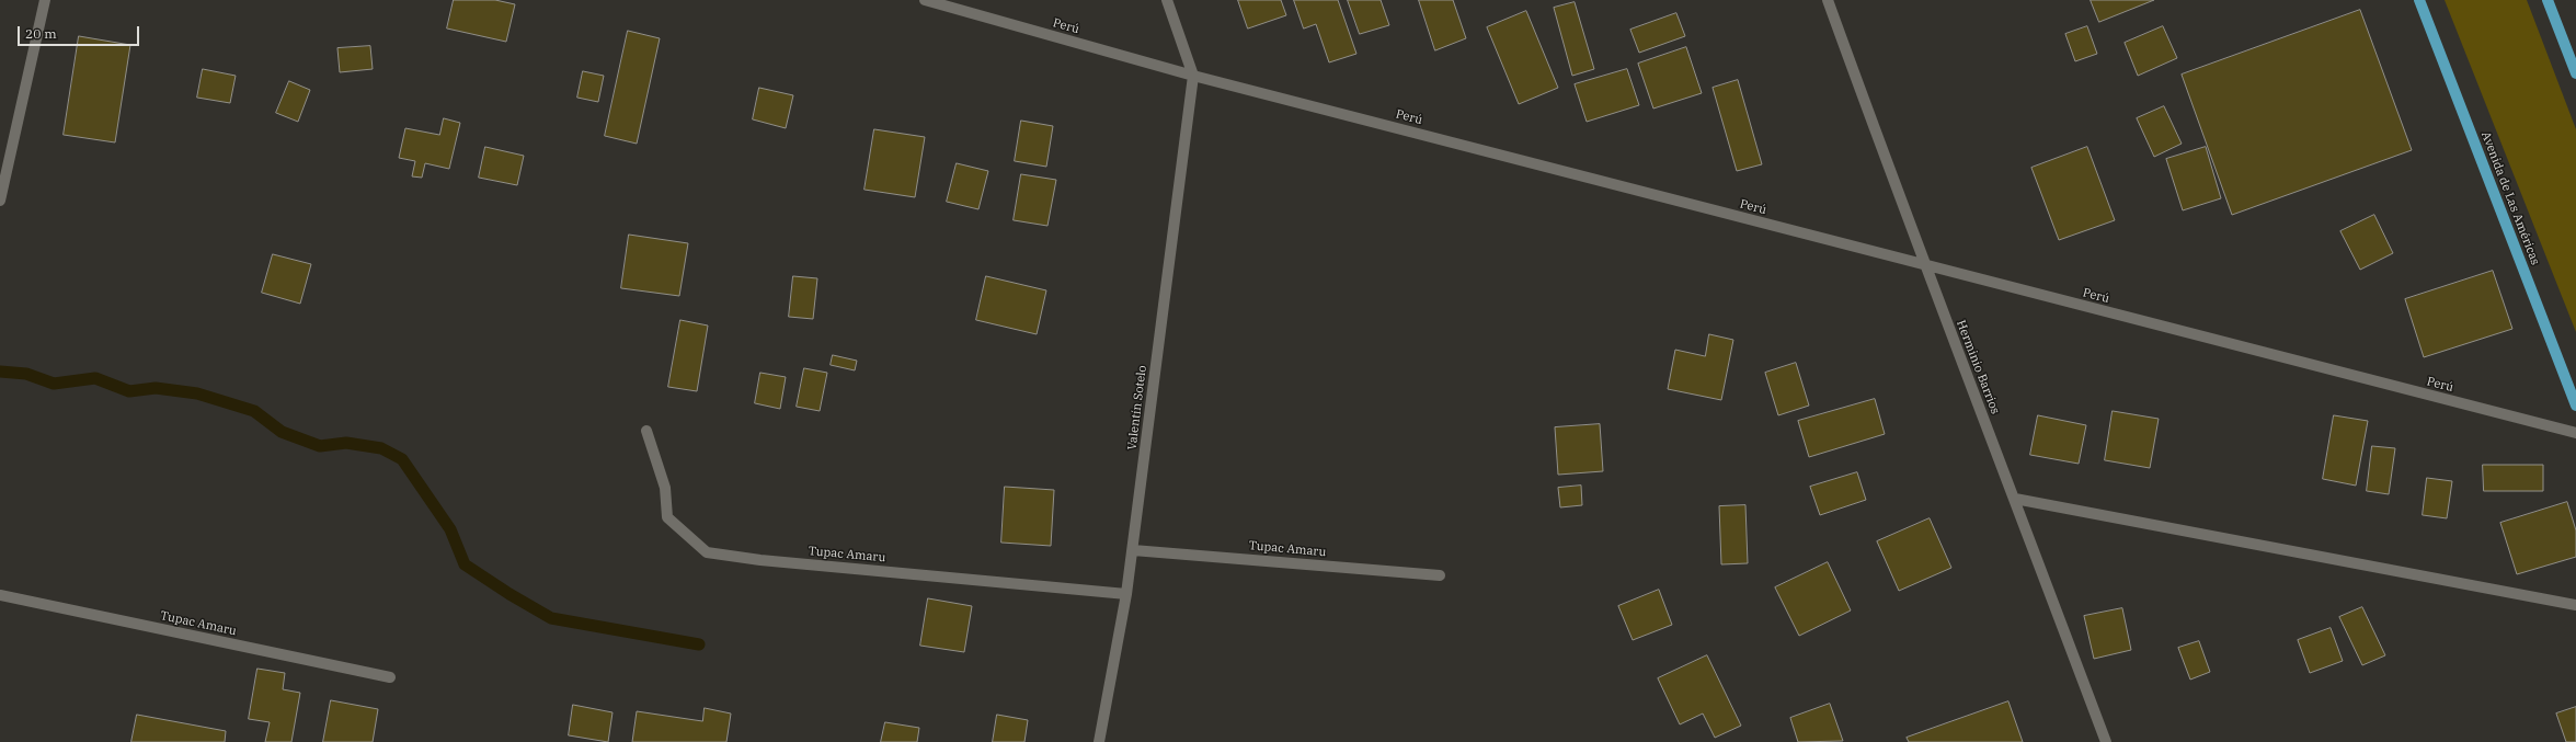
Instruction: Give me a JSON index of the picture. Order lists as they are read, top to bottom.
{
  "streets": {
    "main road": ["Avenida de Las Américas"],
    "street": [
      "Perú",
      "Herminio Barrios",
      "Valentín Sotelo",
      "Tupac Amaru"
    ]
  },
  "crossings": [
    ["Perú", "Herminio Barrios"],
    ["Perú", "Valentín Sotelo"],
    ["Valentín Sotelo", "Tupac Amaru"]
  ],
  "scale_bar": "20 m"
}
